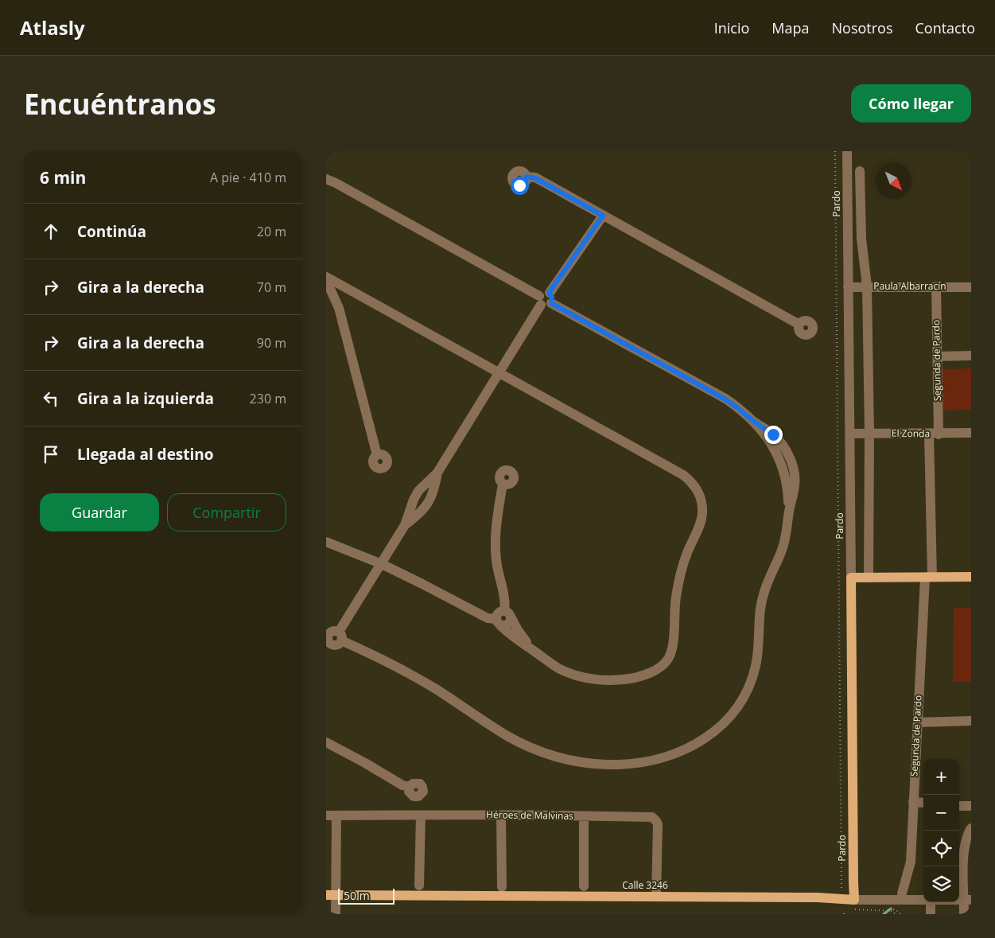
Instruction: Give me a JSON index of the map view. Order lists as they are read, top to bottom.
{
  "streets": {
    "main road": ["Pardo", "Calle 3246"],
    "street": [
      "Paula Albarracín",
      "Segunda de Pardo",
      "El Zonda",
      "Héroes de Malvinas"
    ]
  },
  "crossings": [
    ["Pardo", "Paula Albarracín"],
    ["Pardo", "El Zonda"],
    ["Pardo", "Calle 3246"],
    ["Paula Albarracín", "Segunda de Pardo"],
    ["Segunda de Pardo", "El Zonda"],
    ["Héroes de Malvinas", "Calle 3246"]
  ],
  "scale_bar": "50 m",
  "north": "bottom right",
  "page": {
    "header": "Atlasly",
    "nav": [
      "Inicio",
      "Mapa",
      "Nosotros",
      "Contacto"
    ],
    "buttons": [
      "Cómo llegar",
      ["Guardar", "Compartir"]
    ],
    "title": "Encuéntranos",
    "heading": ["6 min", "A pie · 410 m"],
    "list": [
      ["Continúa", "20 m"],
      ["Gira a la derecha", "70 m"],
      ["Gira a la derecha", "90 m"],
      ["Gira a la izquierda", "230 m"],
      "Llegada al destino"
    ],
    "map_buttons": ["+", "−"],
    "scale": "50 m"
  }
}
